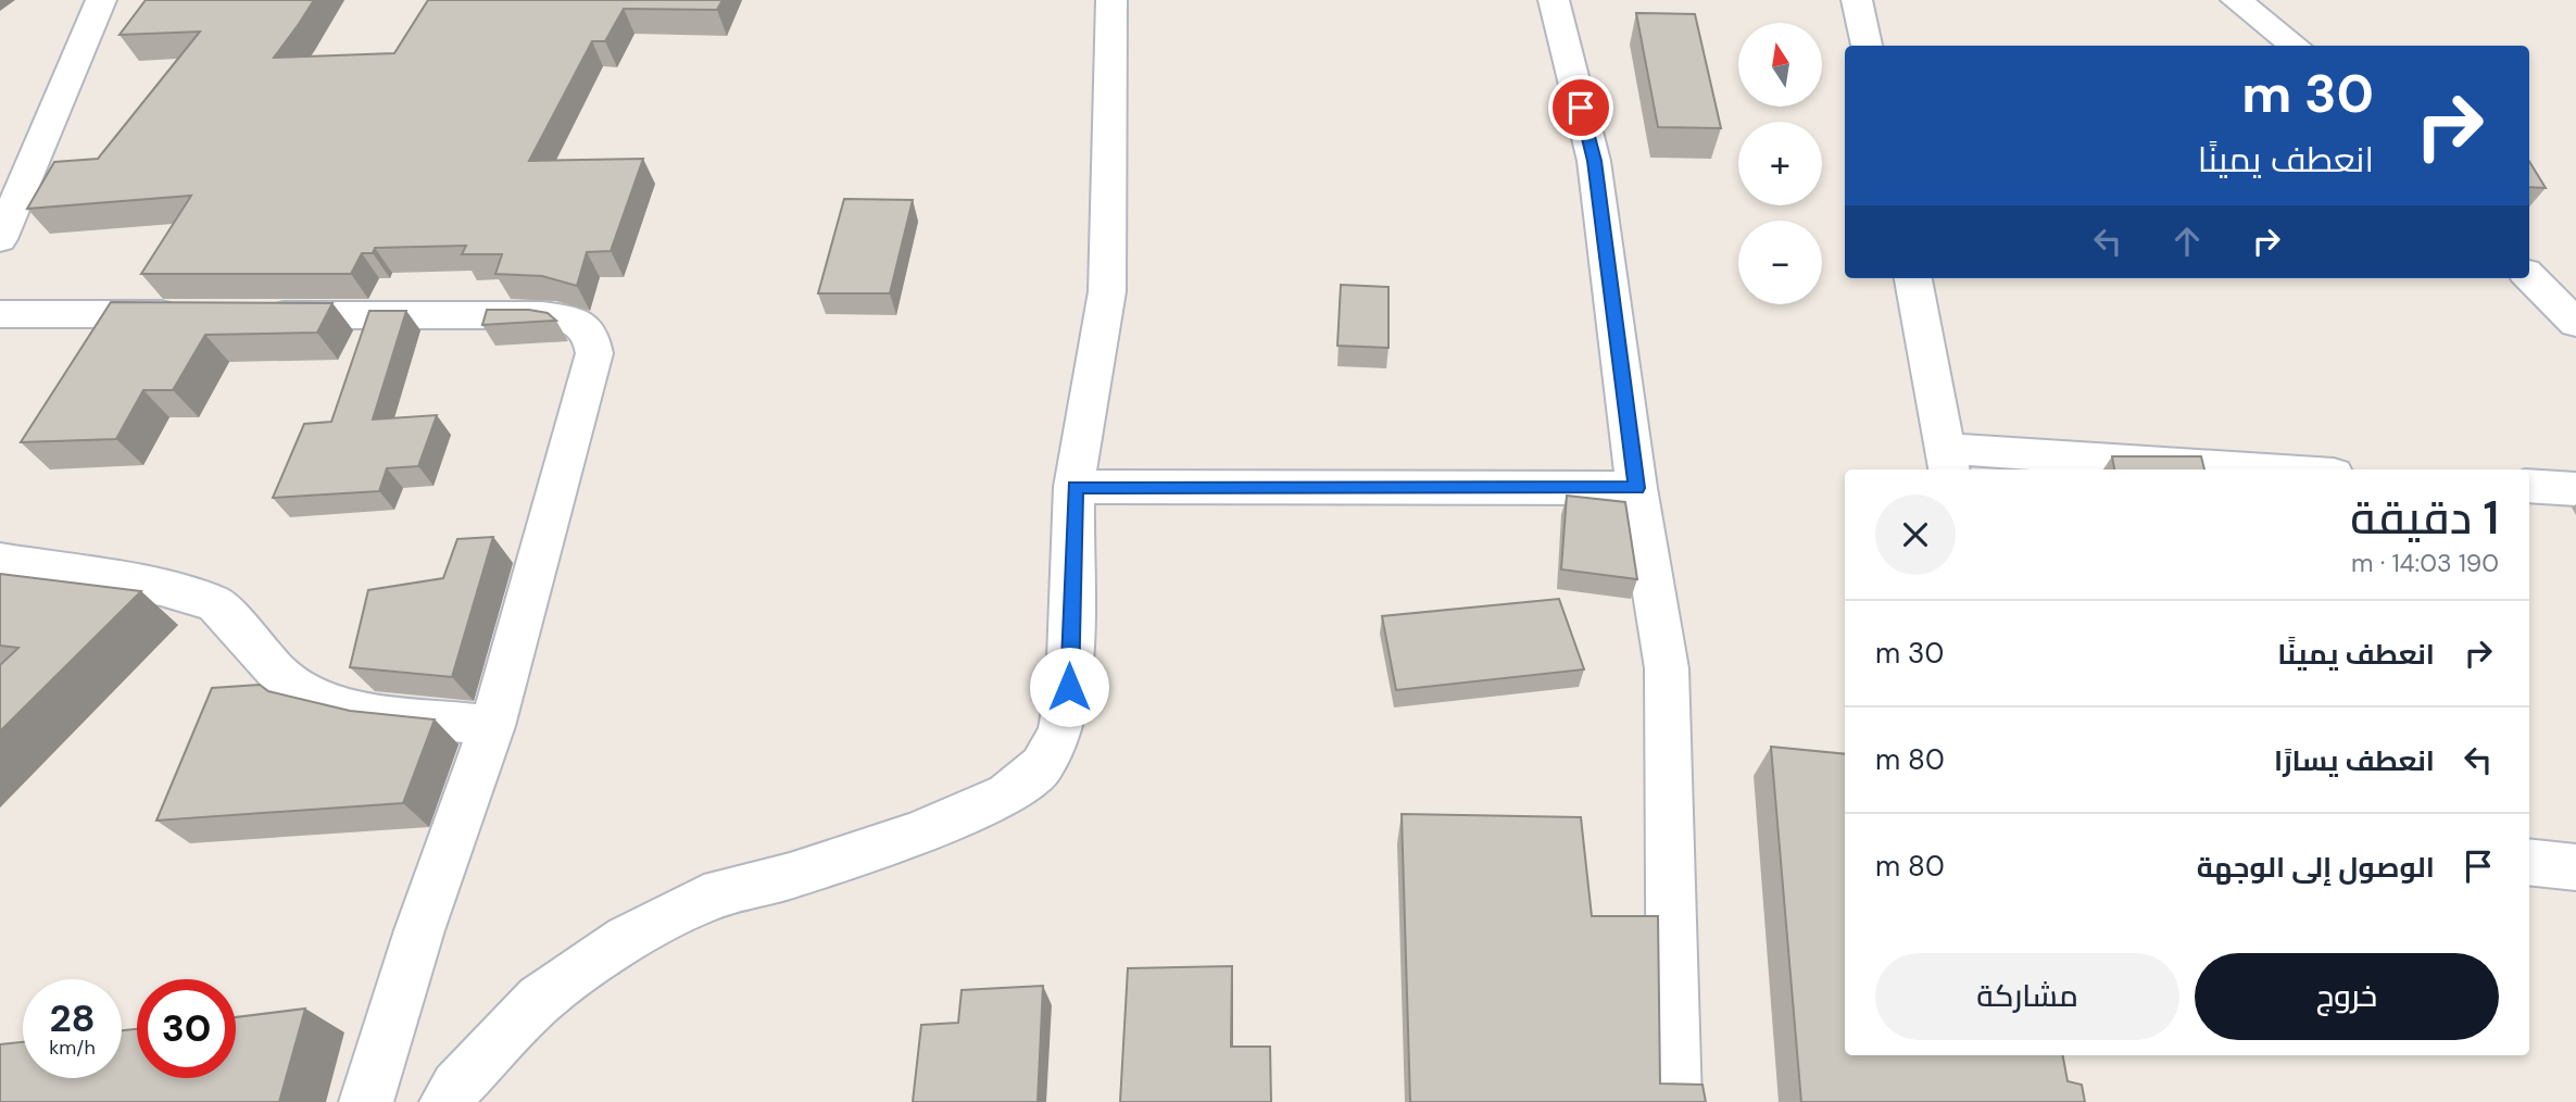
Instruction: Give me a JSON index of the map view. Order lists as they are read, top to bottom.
{
  "north": "top",
  "page": {
    "map_buttons": ["+", "−"],
    "turn": ["30 m", "انعطف يمينًا"],
    "heading": ["1 دقيقة", "190 m · 14:03"],
    "list": [
      {
        "name": "انعطف يمينًا",
        "value": "30 m"
      },
      {
        "name": "انعطف يسارًا",
        "value": "80 m"
      },
      {
        "name": "الوصول إلى الوجهة",
        "value": "80 m"
      }
    ],
    "buttons": ["خروج", "مشاركة"],
    "speed": "28 km/h",
    "limit": "30"
  }
}
